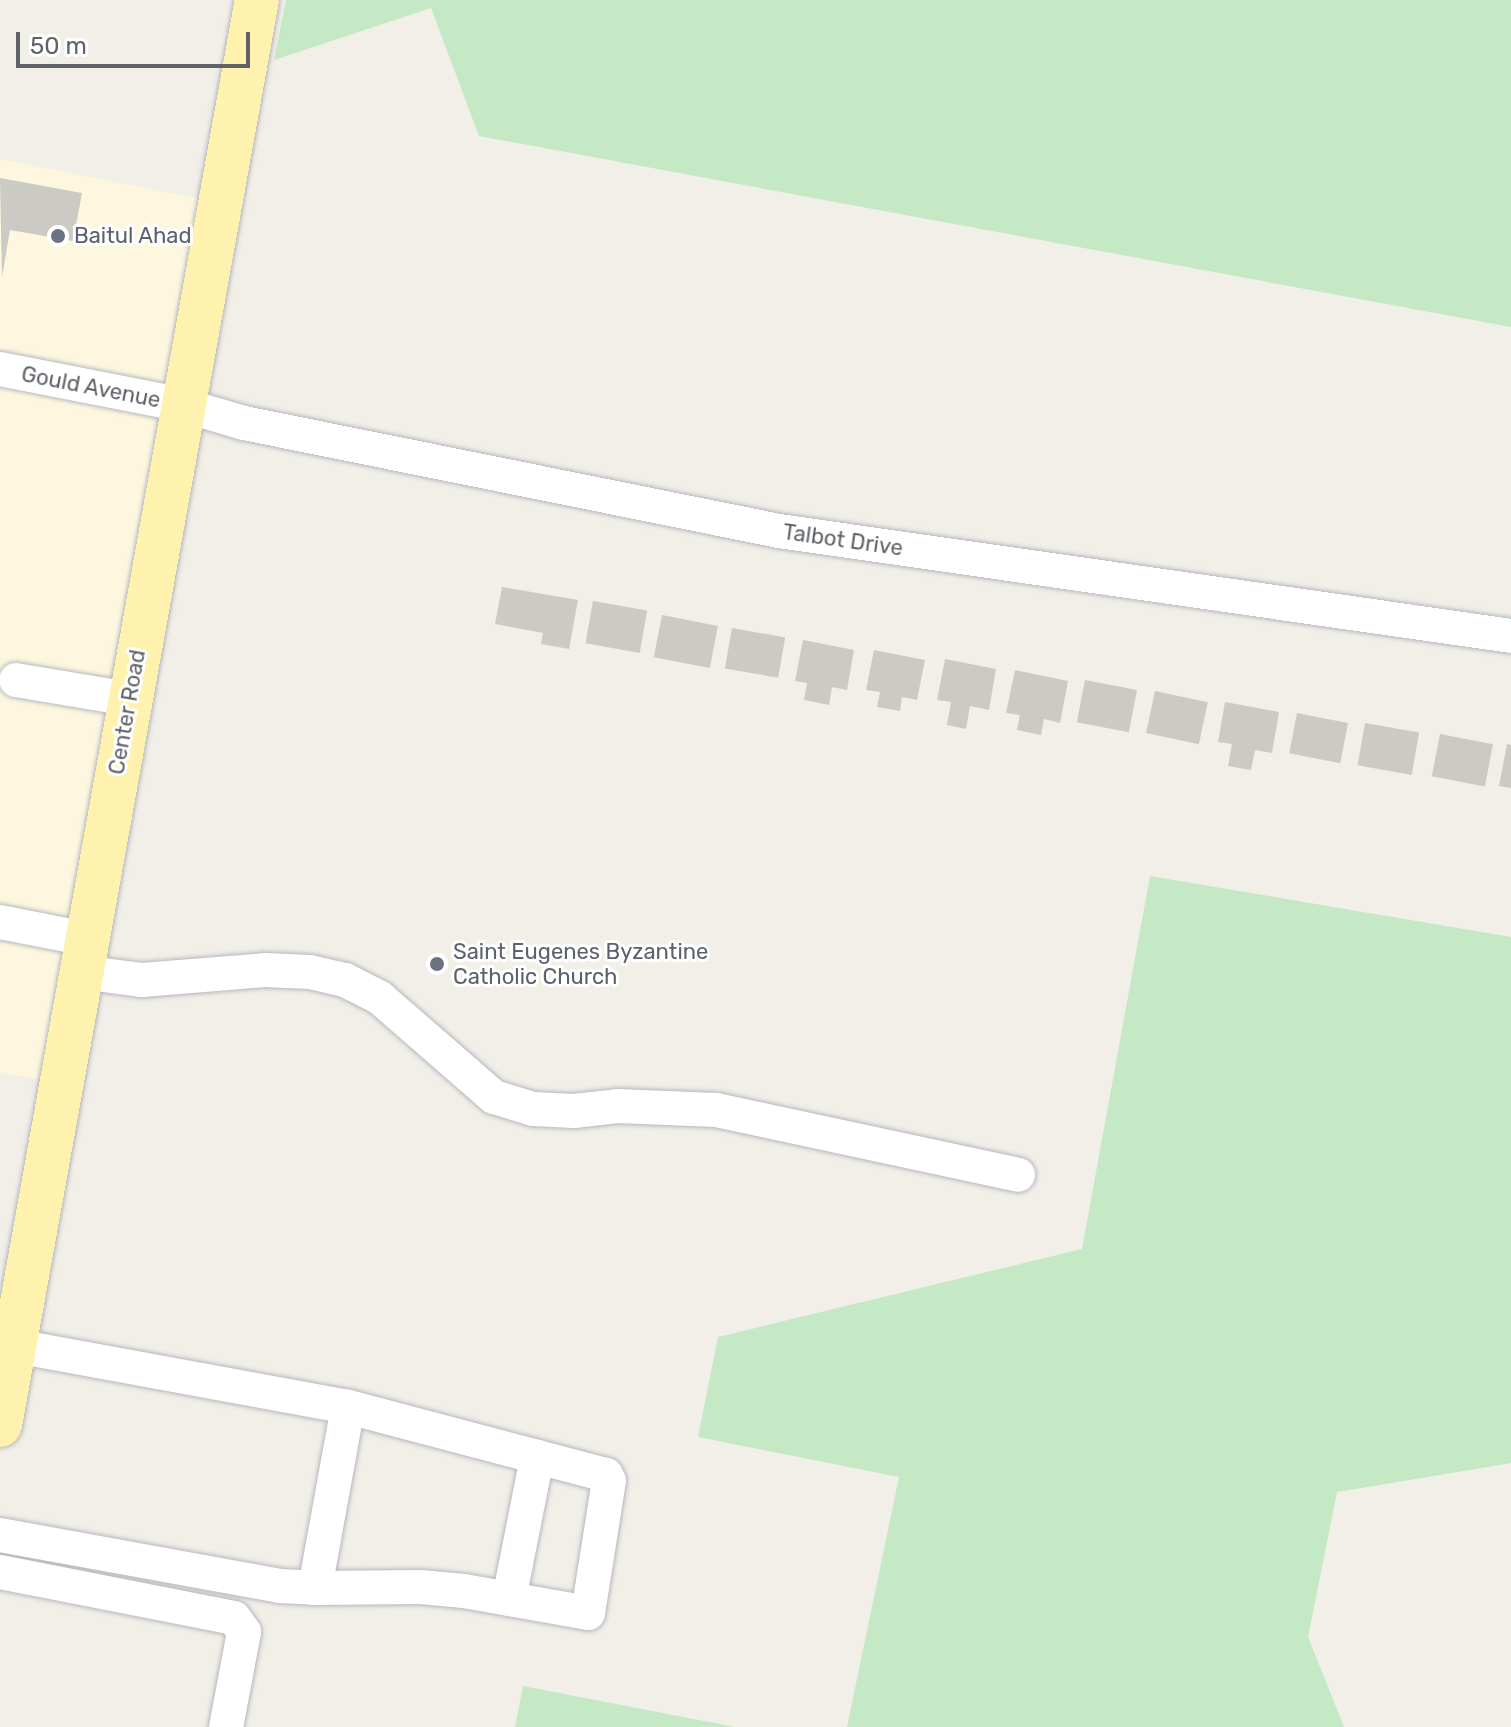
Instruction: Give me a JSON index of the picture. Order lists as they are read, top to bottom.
{
  "streets": {
    "main road": ["Center Road"],
    "street": ["Gould Avenue", "Talbot Drive"]
  },
  "crossings": [
    ["Gould Avenue", "Talbot Drive"],
    ["Gould Avenue", "Center Road"],
    ["Talbot Drive", "Center Road"]
  ],
  "places": ["Baitul Ahad", "Saint Eugenes Byzantine Catholic Church"],
  "scale_bar": "50 m"
}
